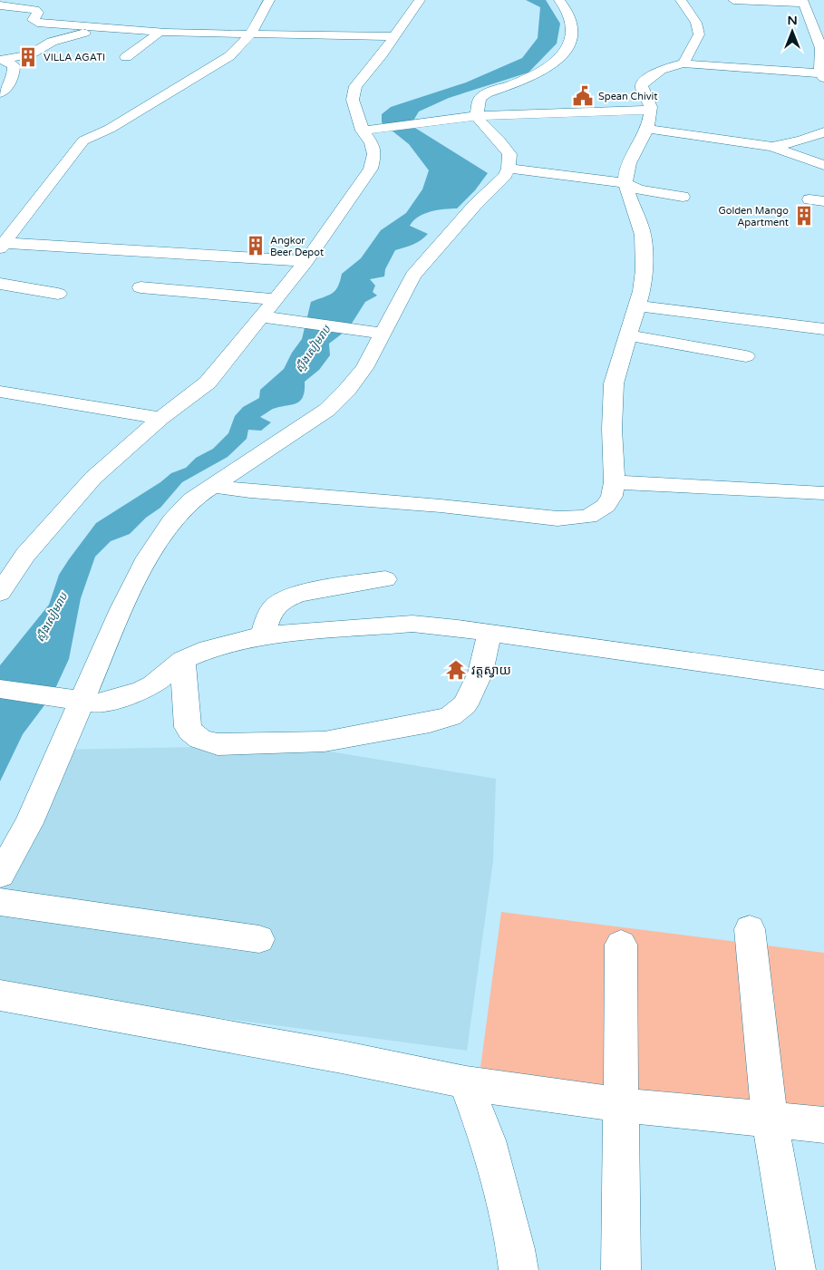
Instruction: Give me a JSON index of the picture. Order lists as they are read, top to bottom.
{
  "water": ["ស្ទឹងសៀមរាប"],
  "places": {
    "building": ["VILLA AGATI", "Golden Mango Apartment", "Angkor Beer Depot"],
    "public building": ["Spean Chivit"],
    "temple": ["វត្តស្វាយ"]
  },
  "north": "top"
}
